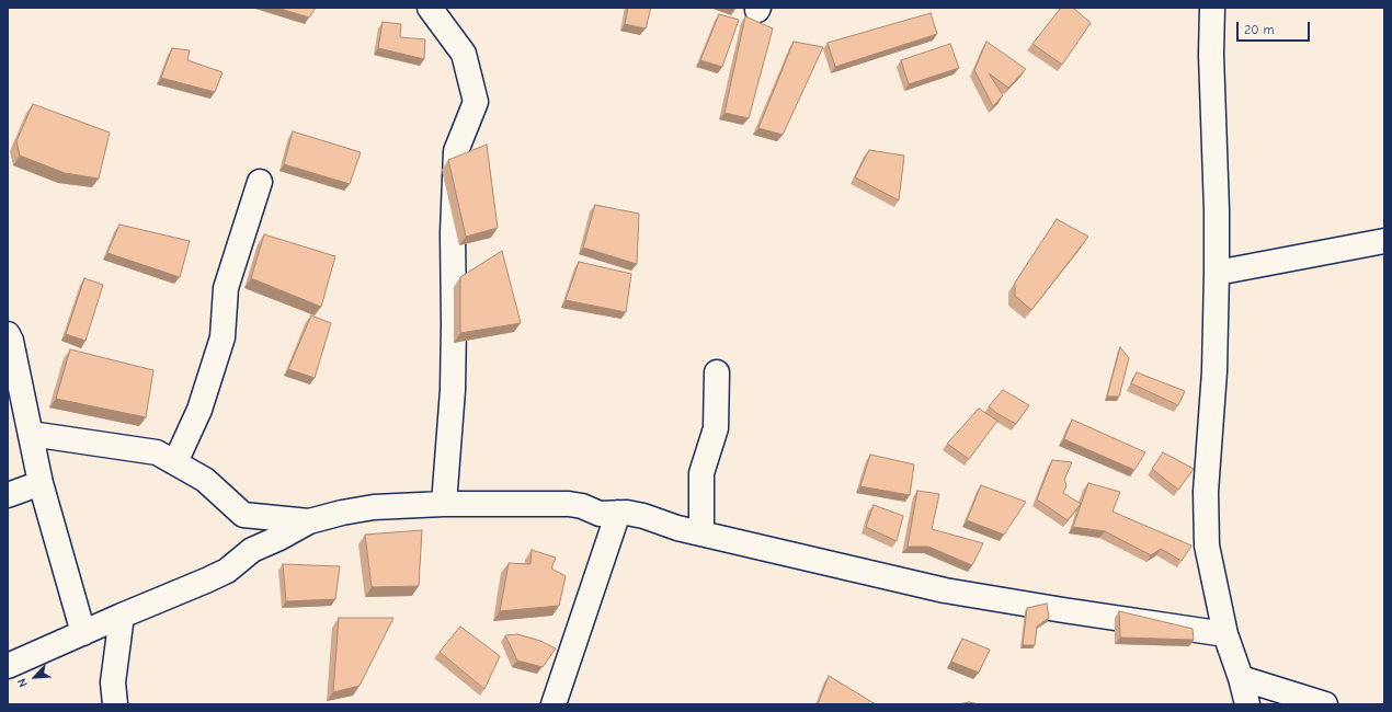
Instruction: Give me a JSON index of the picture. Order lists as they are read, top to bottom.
{
  "scale_bar": "20 m",
  "north": "bottom left"
}
